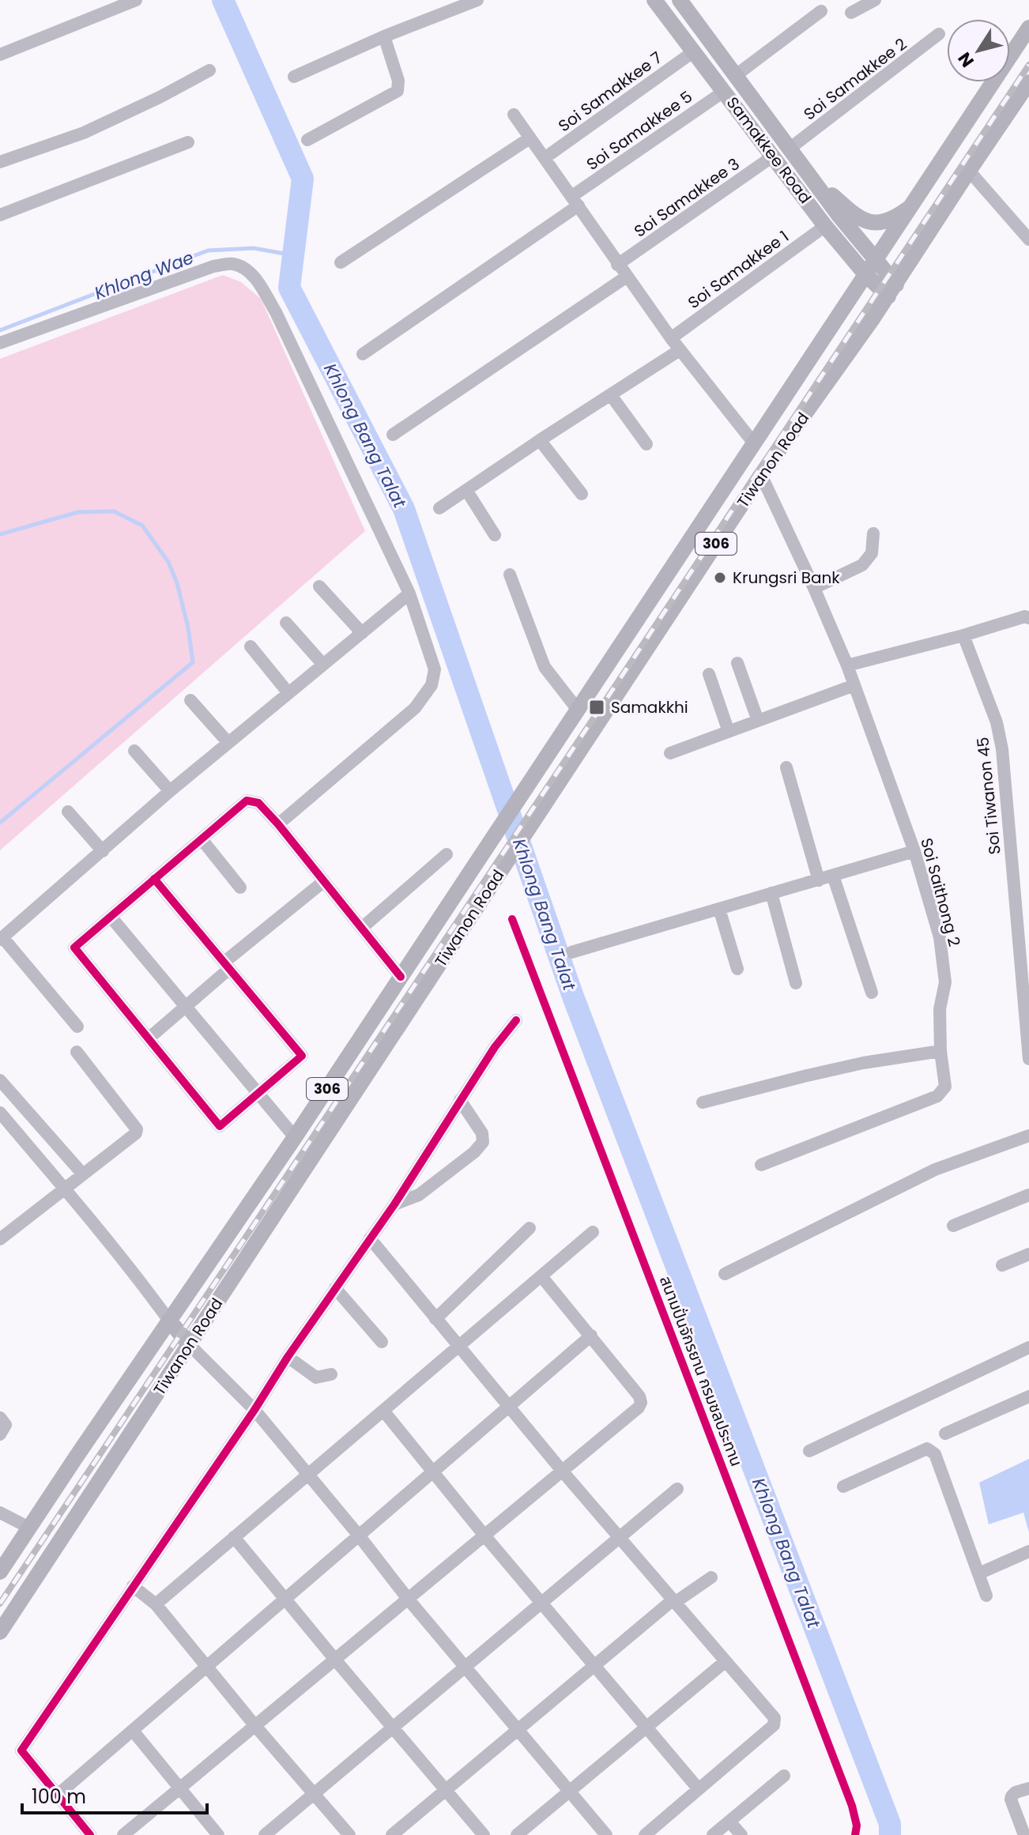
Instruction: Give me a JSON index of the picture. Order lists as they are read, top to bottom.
{
  "streets": {
    "main road": ["Samakkee Road", "Tiwanon Road", "306"],
    "street": [
      "Soi Samakkee 2",
      "Soi Samakkee 7",
      "Soi Samakkee 5",
      "Soi Samakkee 3",
      "Soi Samakkee 1",
      "Soi Tiwanon 45",
      "Soi Saithong 2"
    ],
    "cycle path": ["สนามปั่นจักรยาน กรมชลประทาน"]
  },
  "crossings": [
    ["Soi Samakkee 2", "Samakkee Road"],
    ["Soi Samakkee 7", "Samakkee Road"],
    ["Soi Samakkee 5", "Samakkee Road"],
    ["Samakkee Road", "Soi Samakkee 3"],
    ["Samakkee Road", "Soi Samakkee 1"],
    ["Samakkee Road", "Tiwanon Road"]
  ],
  "water": ["Khlong Wae", "Khlong Bang Talat"],
  "places": {
    "other": ["Krungsri Bank"],
    "transit": ["Samakkhi"]
  },
  "scale_bar": "100 m",
  "north": "bottom left"
}
